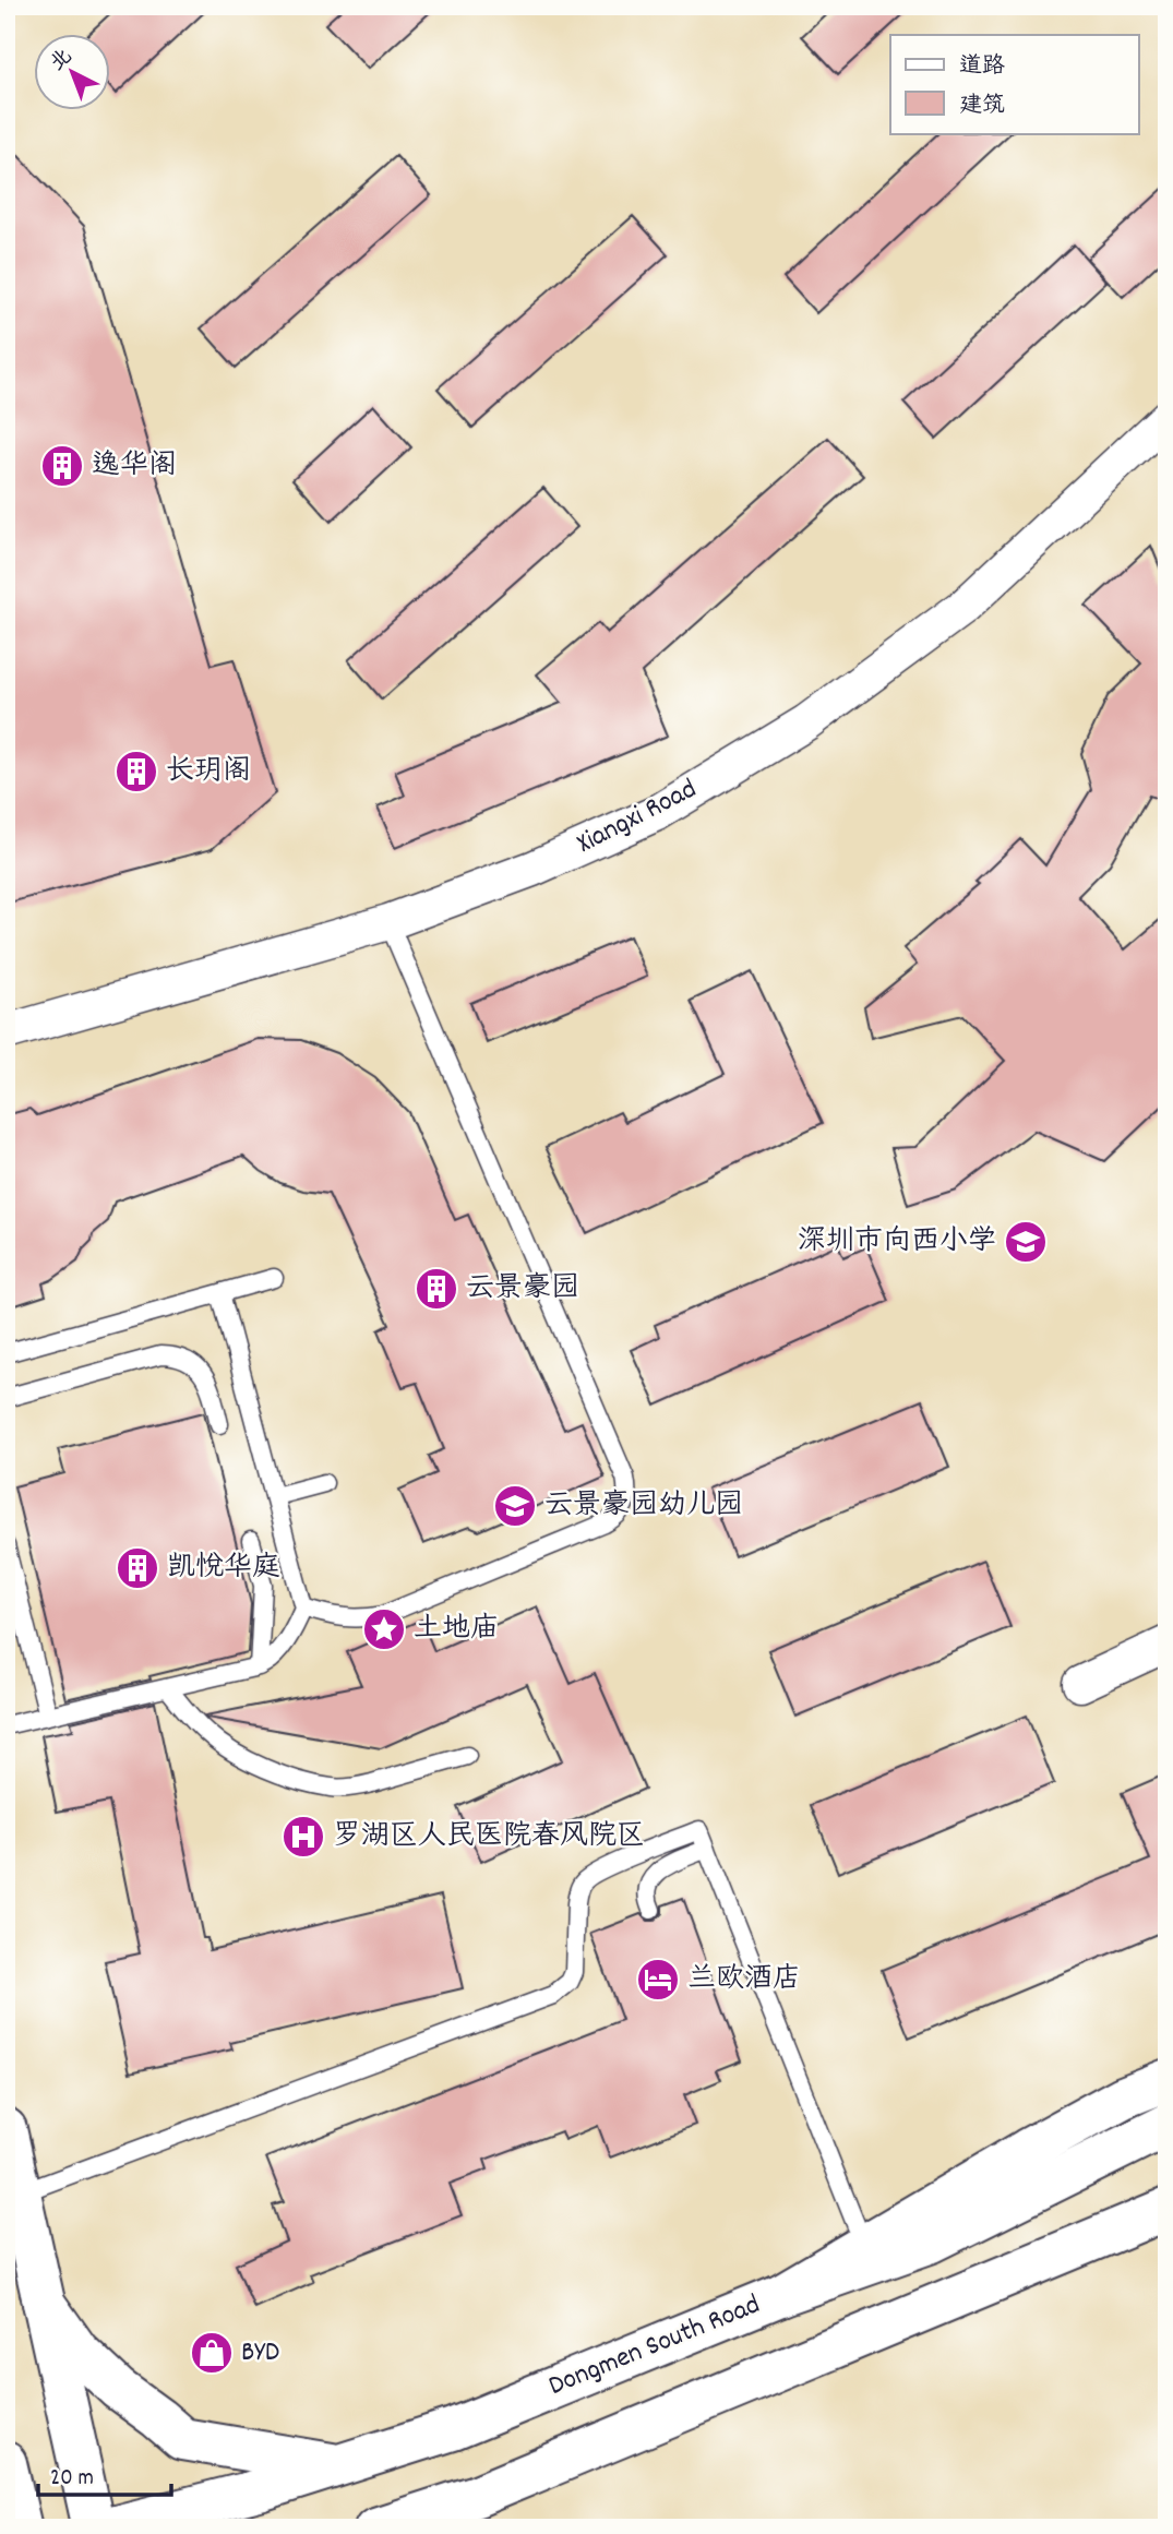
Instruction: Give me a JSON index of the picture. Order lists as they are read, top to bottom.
{
  "streets": {
    "main road": ["Dongmen South Road"],
    "street": ["Xiangxi Road"]
  },
  "places": {
    "building": [
      "逸华阁",
      "长玥阁",
      "云景豪园",
      "凯悦华庭"
    ],
    "school or university": ["深圳市向西小学", "云景豪园幼儿园"],
    "place": ["土地庙"],
    "hospital": ["罗湖区人民医院春风院区"],
    "hotel": ["兰欧酒店"],
    "shop": ["BYD"]
  },
  "legend": ["道路", "建筑"],
  "scale_bar": "20 m",
  "north": "top left"
}
